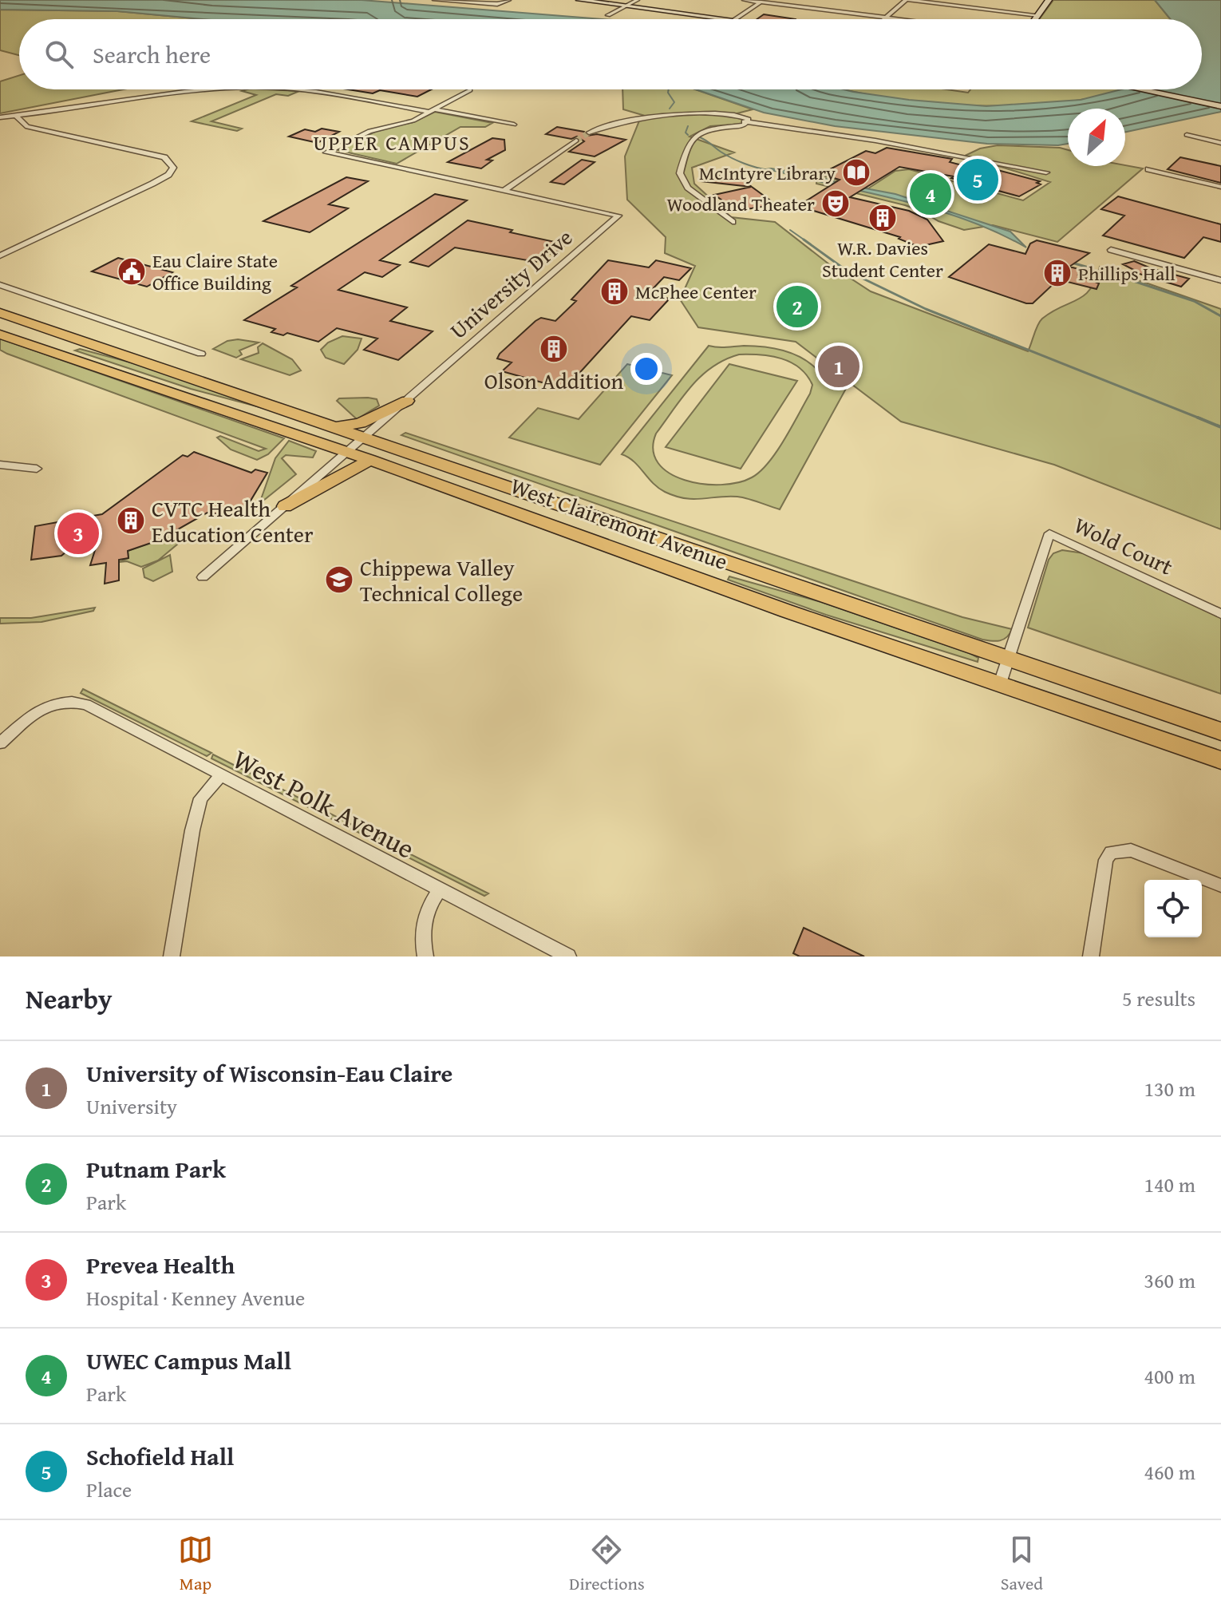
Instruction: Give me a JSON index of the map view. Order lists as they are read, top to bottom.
{
  "streets": {
    "main road": ["West Clairemont Avenue"],
    "street": ["University Drive", "Wold Court", "West Polk Avenue"]
  },
  "crossings": [
    ["University Drive", "West Clairemont Avenue"],
    ["West Clairemont Avenue", "Wold Court"]
  ],
  "districts": ["UPPER CAMPUS"],
  "places": {
    "library": ["McIntyre Library"],
    "theatre": ["Woodland Theater"],
    "building": [
      "W.R. Davies Student Center",
      "Phillips Hall",
      "McPhee Center",
      "Olson Addition",
      "CVTC Health Education Center"
    ],
    "public building": ["Eau Claire State Office Building"],
    "school or university": ["Chippewa Valley Technical College"]
  },
  "north": "top right",
  "page": {
    "search": "Search here",
    "pins": [
      "5",
      "4",
      "2",
      "1",
      "3"
    ],
    "heading": ["Nearby", "5 results"],
    "list": [
      {
        "mark": "1",
        "name": "University of Wisconsin-Eau Claire",
        "note": "University",
        "value": "130 m"
      },
      {
        "mark": "2",
        "name": "Putnam Park",
        "note": "Park",
        "value": "140 m"
      },
      {
        "mark": "3",
        "name": "Prevea Health",
        "note": "Hospital · Kenney Avenue",
        "value": "360 m"
      },
      {
        "mark": "4",
        "name": "UWEC Campus Mall",
        "note": "Park",
        "value": "400 m"
      },
      {
        "mark": "5",
        "name": "Schofield Hall",
        "note": "Place",
        "value": "460 m"
      }
    ],
    "nav": ["Map", "Directions", "Saved"]
  }
}
